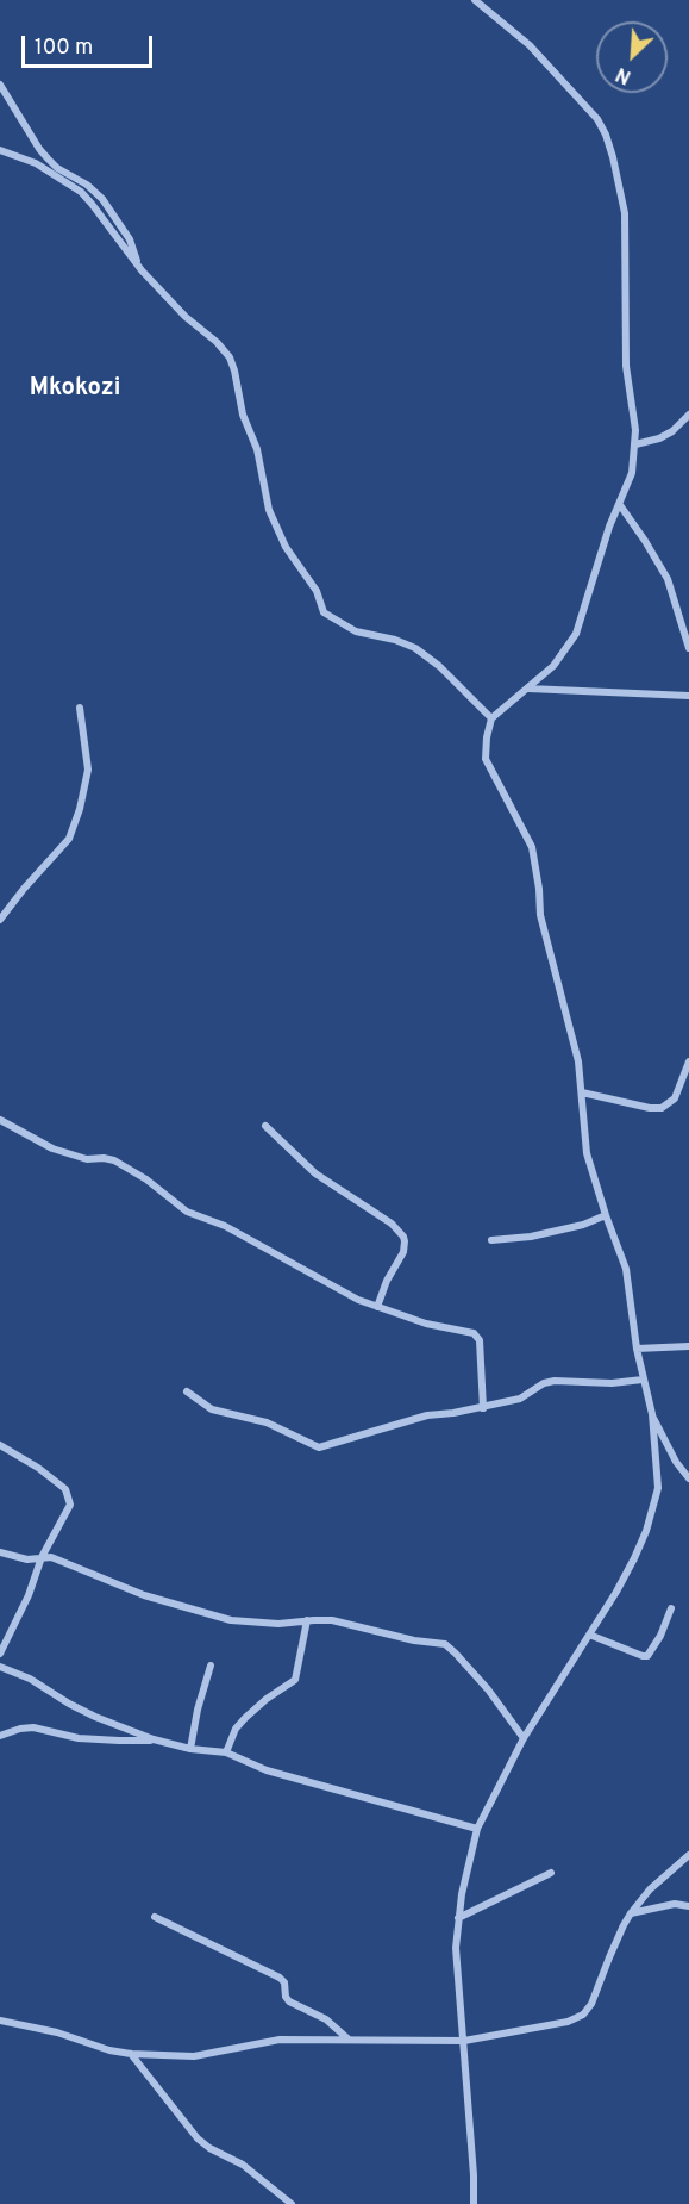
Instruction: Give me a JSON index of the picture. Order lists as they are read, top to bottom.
{
  "districts": ["Mkokozi"],
  "scale_bar": "100 m",
  "north": "bottom left"
}
